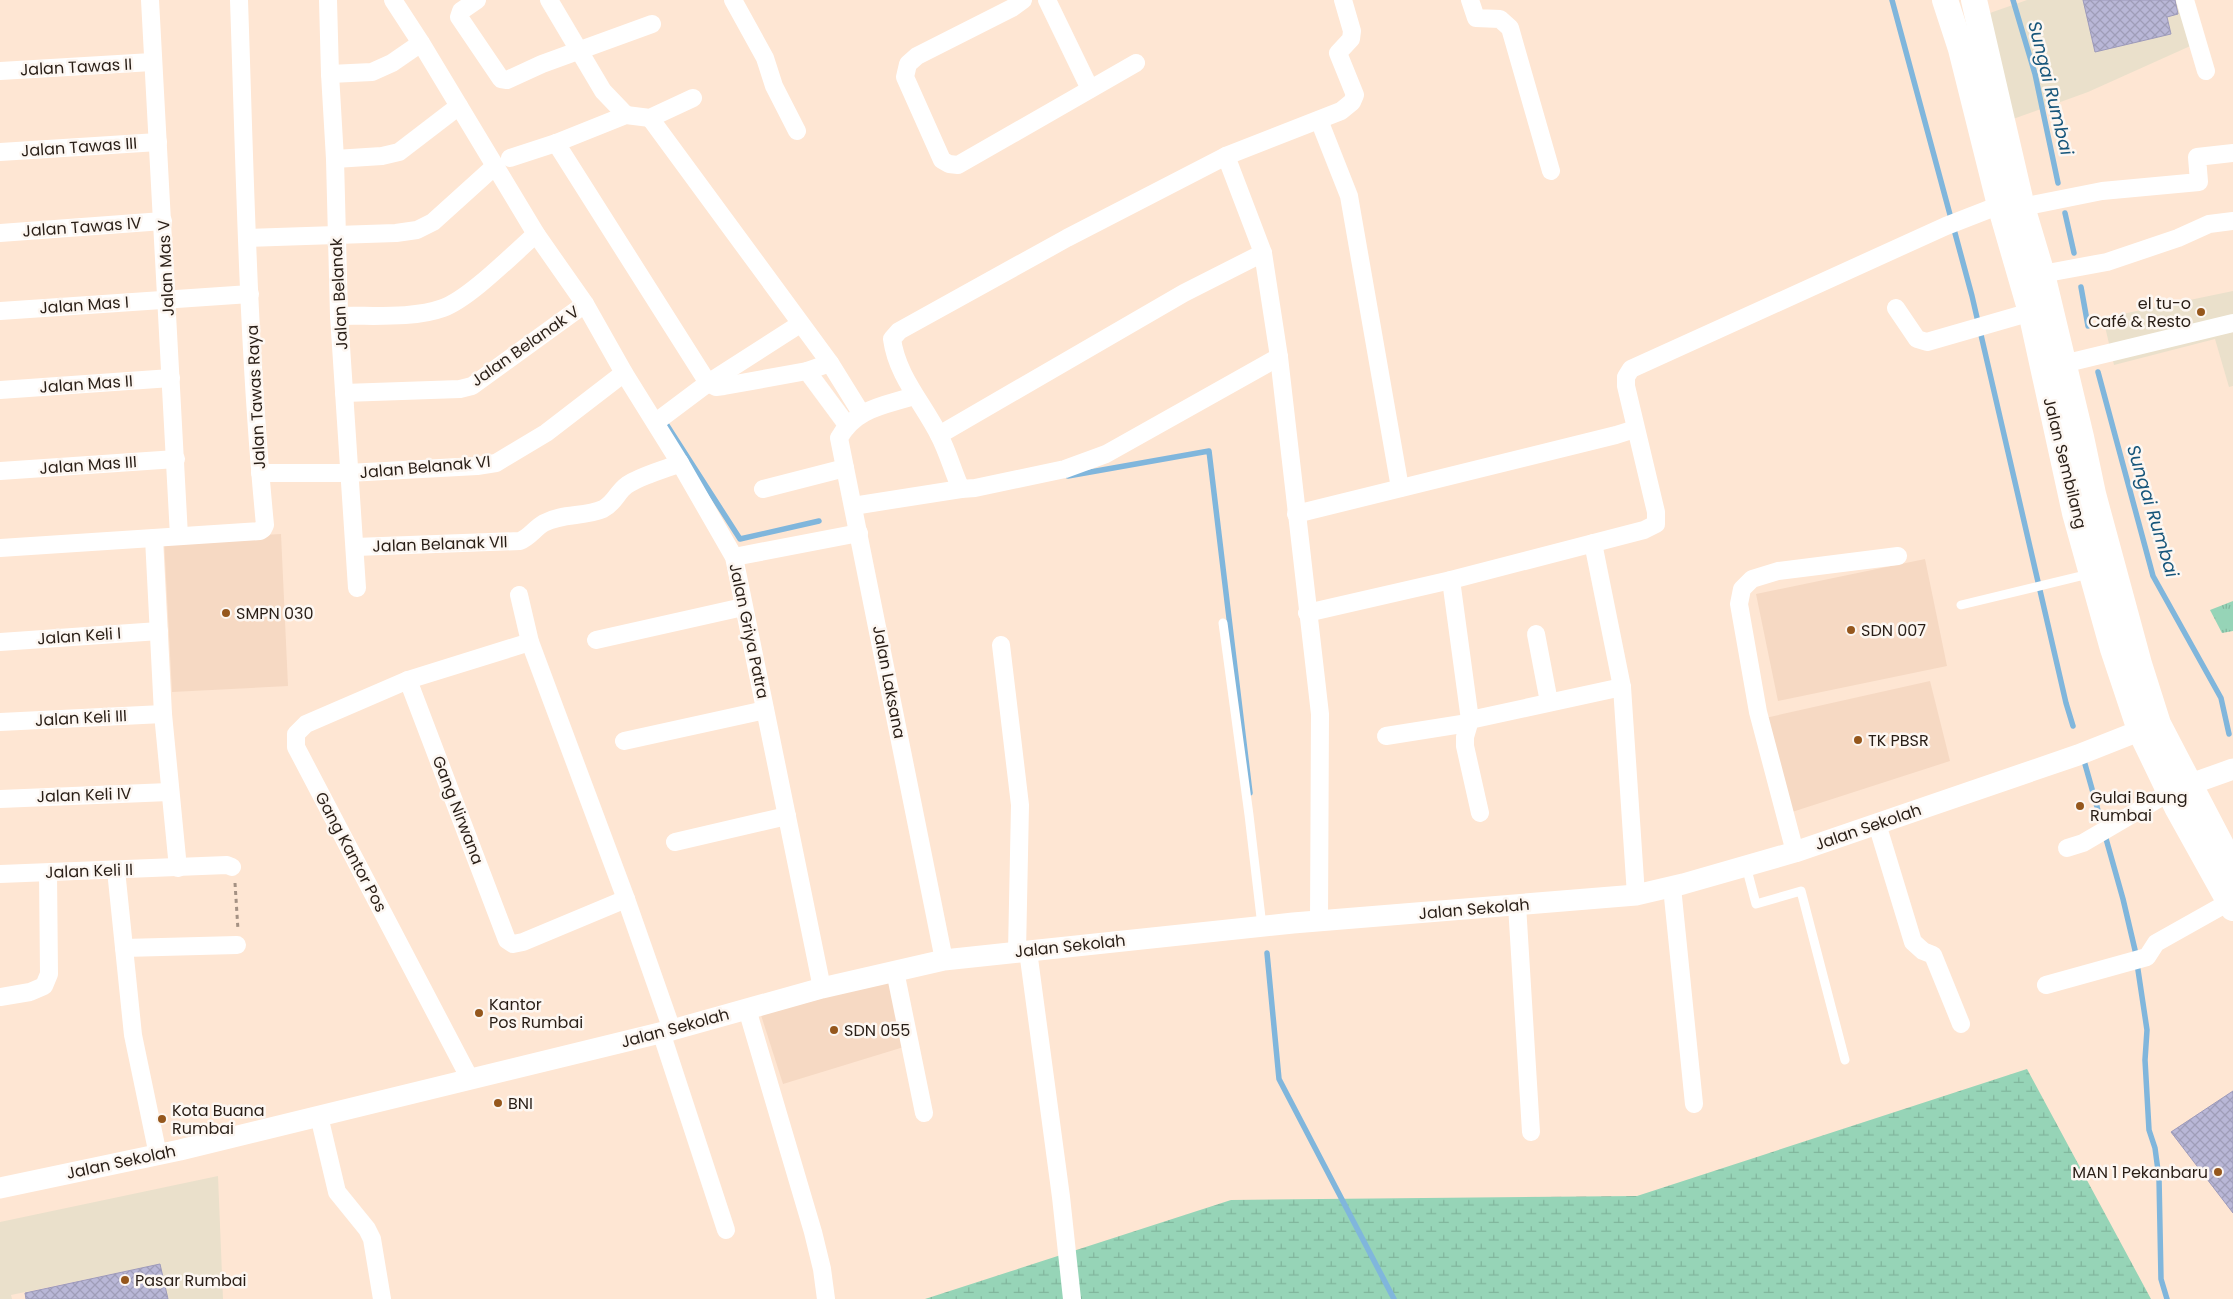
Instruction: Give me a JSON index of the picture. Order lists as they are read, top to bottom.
{
  "streets": {
    "main road": ["Jalan Sembilang"],
    "street": [
      "Jalan Tawas II",
      "Jalan Tawas III",
      "Jalan Tawas IV",
      "Jalan Mas V",
      "Jalan Belanak",
      "Jalan Mas I",
      "Jalan Belanak V",
      "Jalan Mas II",
      "Jalan Tawas Raya",
      "Jalan Mas III",
      "Jalan Belanak VI",
      "Jalan Belanak VII",
      "Jalan Griya Patra",
      "Jalan Keli I",
      "Jalan Laksana",
      "Jalan Keli III",
      "Jalan Keli IV",
      "Gang Nirwana",
      "Jalan Sekolah",
      "Gang Kantor Pos",
      "Jalan Keli II"
    ]
  },
  "crossings": [
    ["Jalan Tawas II", "Jalan Mas V"],
    ["Jalan Tawas III", "Jalan Mas V"],
    ["Jalan Tawas IV", "Jalan Mas V"],
    ["Jalan Mas V", "Jalan Mas I"],
    ["Jalan Mas V", "Jalan Mas II"],
    ["Jalan Mas V", "Jalan Tawas Raya"],
    ["Jalan Mas V", "Jalan Mas III"],
    ["Jalan Belanak", "Jalan Belanak V"],
    ["Jalan Belanak", "Jalan Belanak VI"],
    ["Jalan Belanak", "Jalan Belanak VII"],
    ["Jalan Mas I", "Jalan Tawas Raya"],
    ["Jalan Belanak V", "Jalan Griya Patra"],
    ["Jalan Tawas Raya", "Jalan Belanak VI"],
    ["Jalan Sembilang", "Jalan Sekolah"],
    ["Jalan Belanak VI", "Jalan Griya Patra"],
    ["Jalan Belanak VII", "Jalan Griya Patra"],
    ["Jalan Griya Patra", "Jalan Sekolah"],
    ["Jalan Laksana", "Jalan Sekolah"],
    ["Gang Nirwana", "Gang Kantor Pos"],
    ["Jalan Sekolah", "Gang Kantor Pos"]
  ],
  "water": ["Sungai Rumbai"],
  "places": [
    "el tu-o Café & Resto",
    "SMPN 030",
    "SDN 007",
    "TK PBSR",
    "Gulai Baung Rumbai",
    "Kantor Pos Rumbai",
    "SDN 055",
    "BNI",
    "Kota Buana Rumbai",
    "MAN 1 Pekanbaru",
    "Pasar Rumbai"
  ]
}
